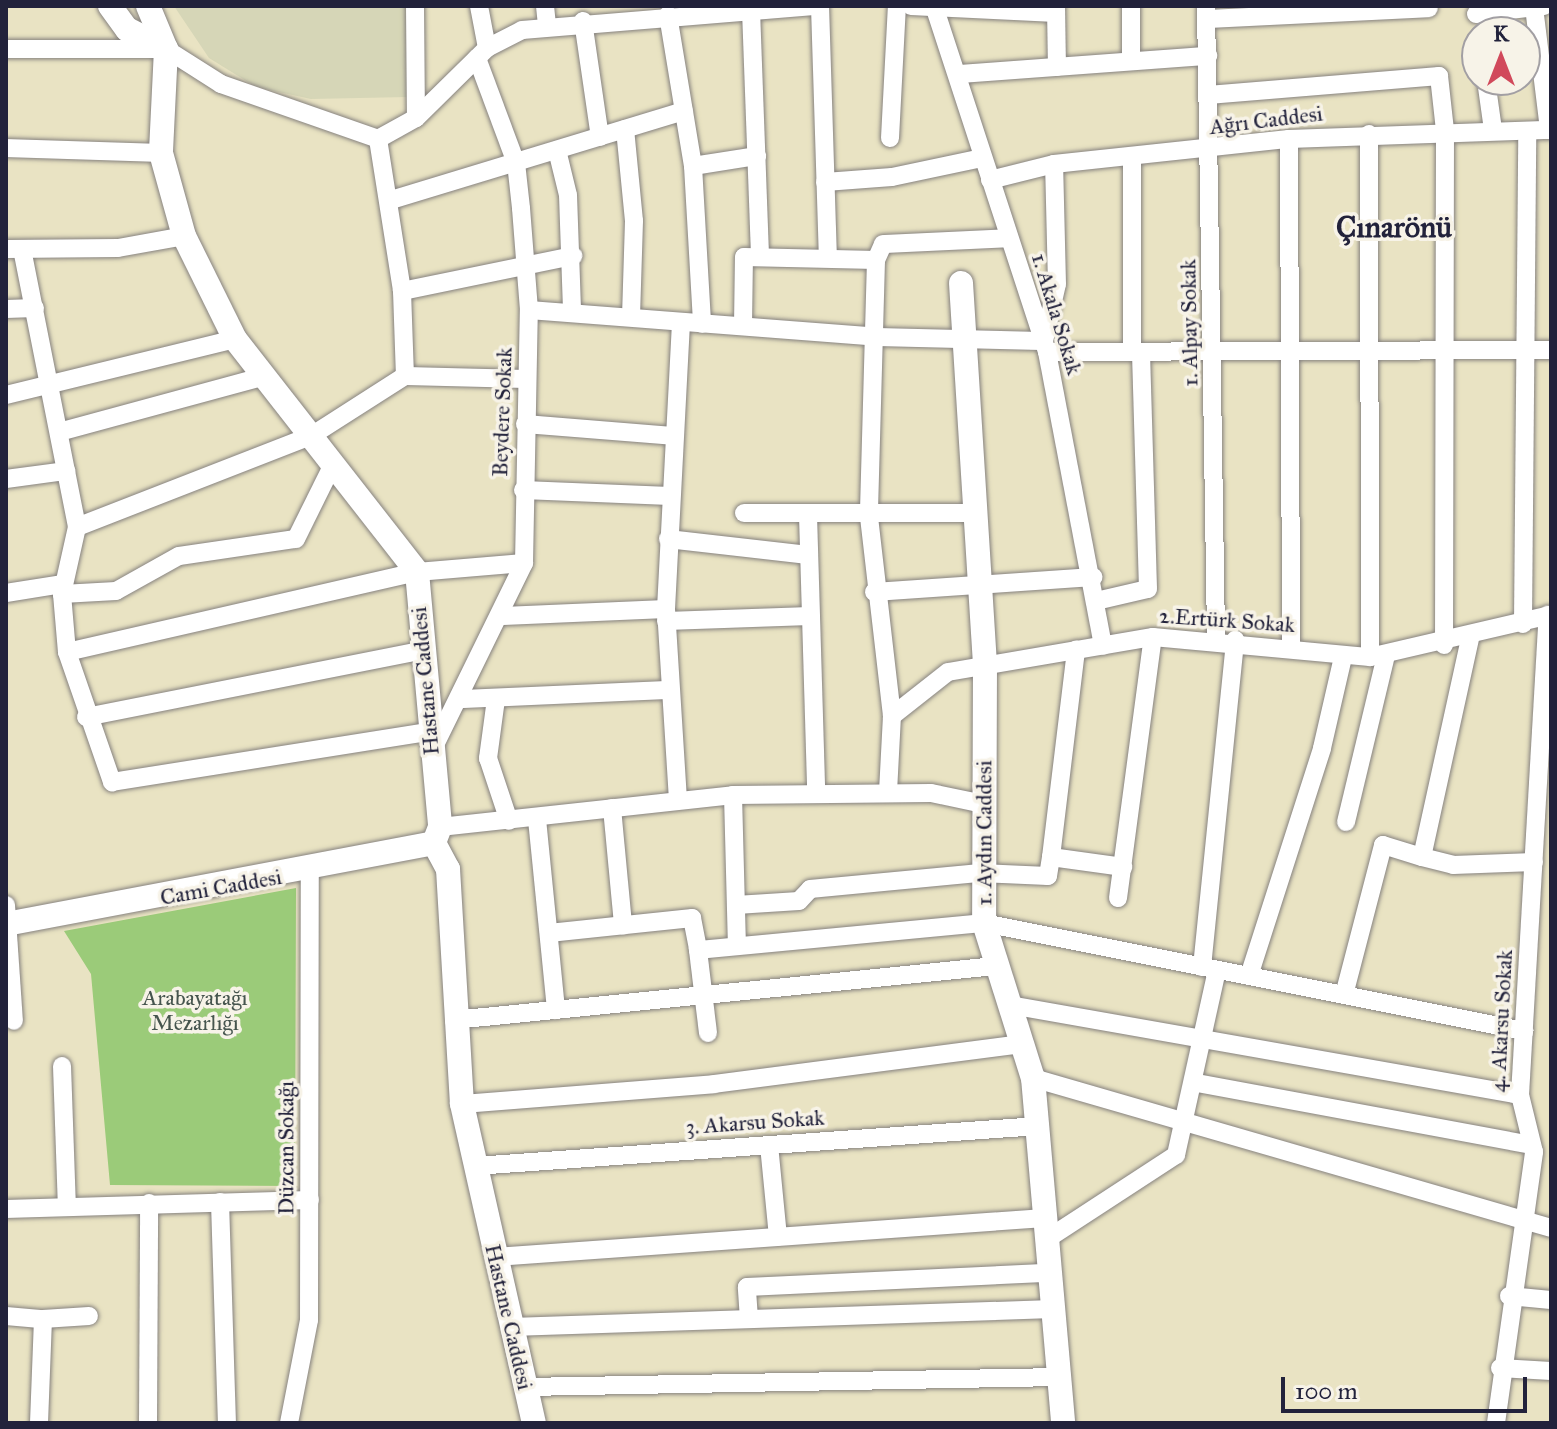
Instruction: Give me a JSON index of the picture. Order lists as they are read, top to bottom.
{
  "streets": {
    "main road": ["Hastane Caddesi", "1. Aydın Caddesi", "Cami Caddesi"],
    "street": [
      "Ağrı Caddesi",
      "1. Akala Sokak",
      "1. Alpay Sokak",
      "Beydere Sokak",
      "2.Ertürk Sokak",
      "4. Akarsu Sokak",
      "3. Akarsu Sokak",
      "Düzcan Sokağı"
    ]
  },
  "crossings": [
    ["Ağrı Caddesi", "1. Akala Sokak"],
    ["Ağrı Caddesi", "1. Alpay Sokak"],
    ["1. Akala Sokak", "2.Ertürk Sokak"],
    ["1. Alpay Sokak", "2.Ertürk Sokak"],
    ["Beydere Sokak", "Hastane Caddesi"],
    ["2.Ertürk Sokak", "1. Aydın Caddesi"],
    ["2.Ertürk Sokak", "4. Akarsu Sokak"],
    ["Hastane Caddesi", "Cami Caddesi"],
    ["Hastane Caddesi", "3. Akarsu Sokak"],
    ["1. Aydın Caddesi", "3. Akarsu Sokak"],
    ["Cami Caddesi", "Düzcan Sokağı"]
  ],
  "districts": ["Çınarönü"],
  "parks": ["Arabayatağı Mezarlığı"],
  "scale_bar": "100 m",
  "north": "top"
}
